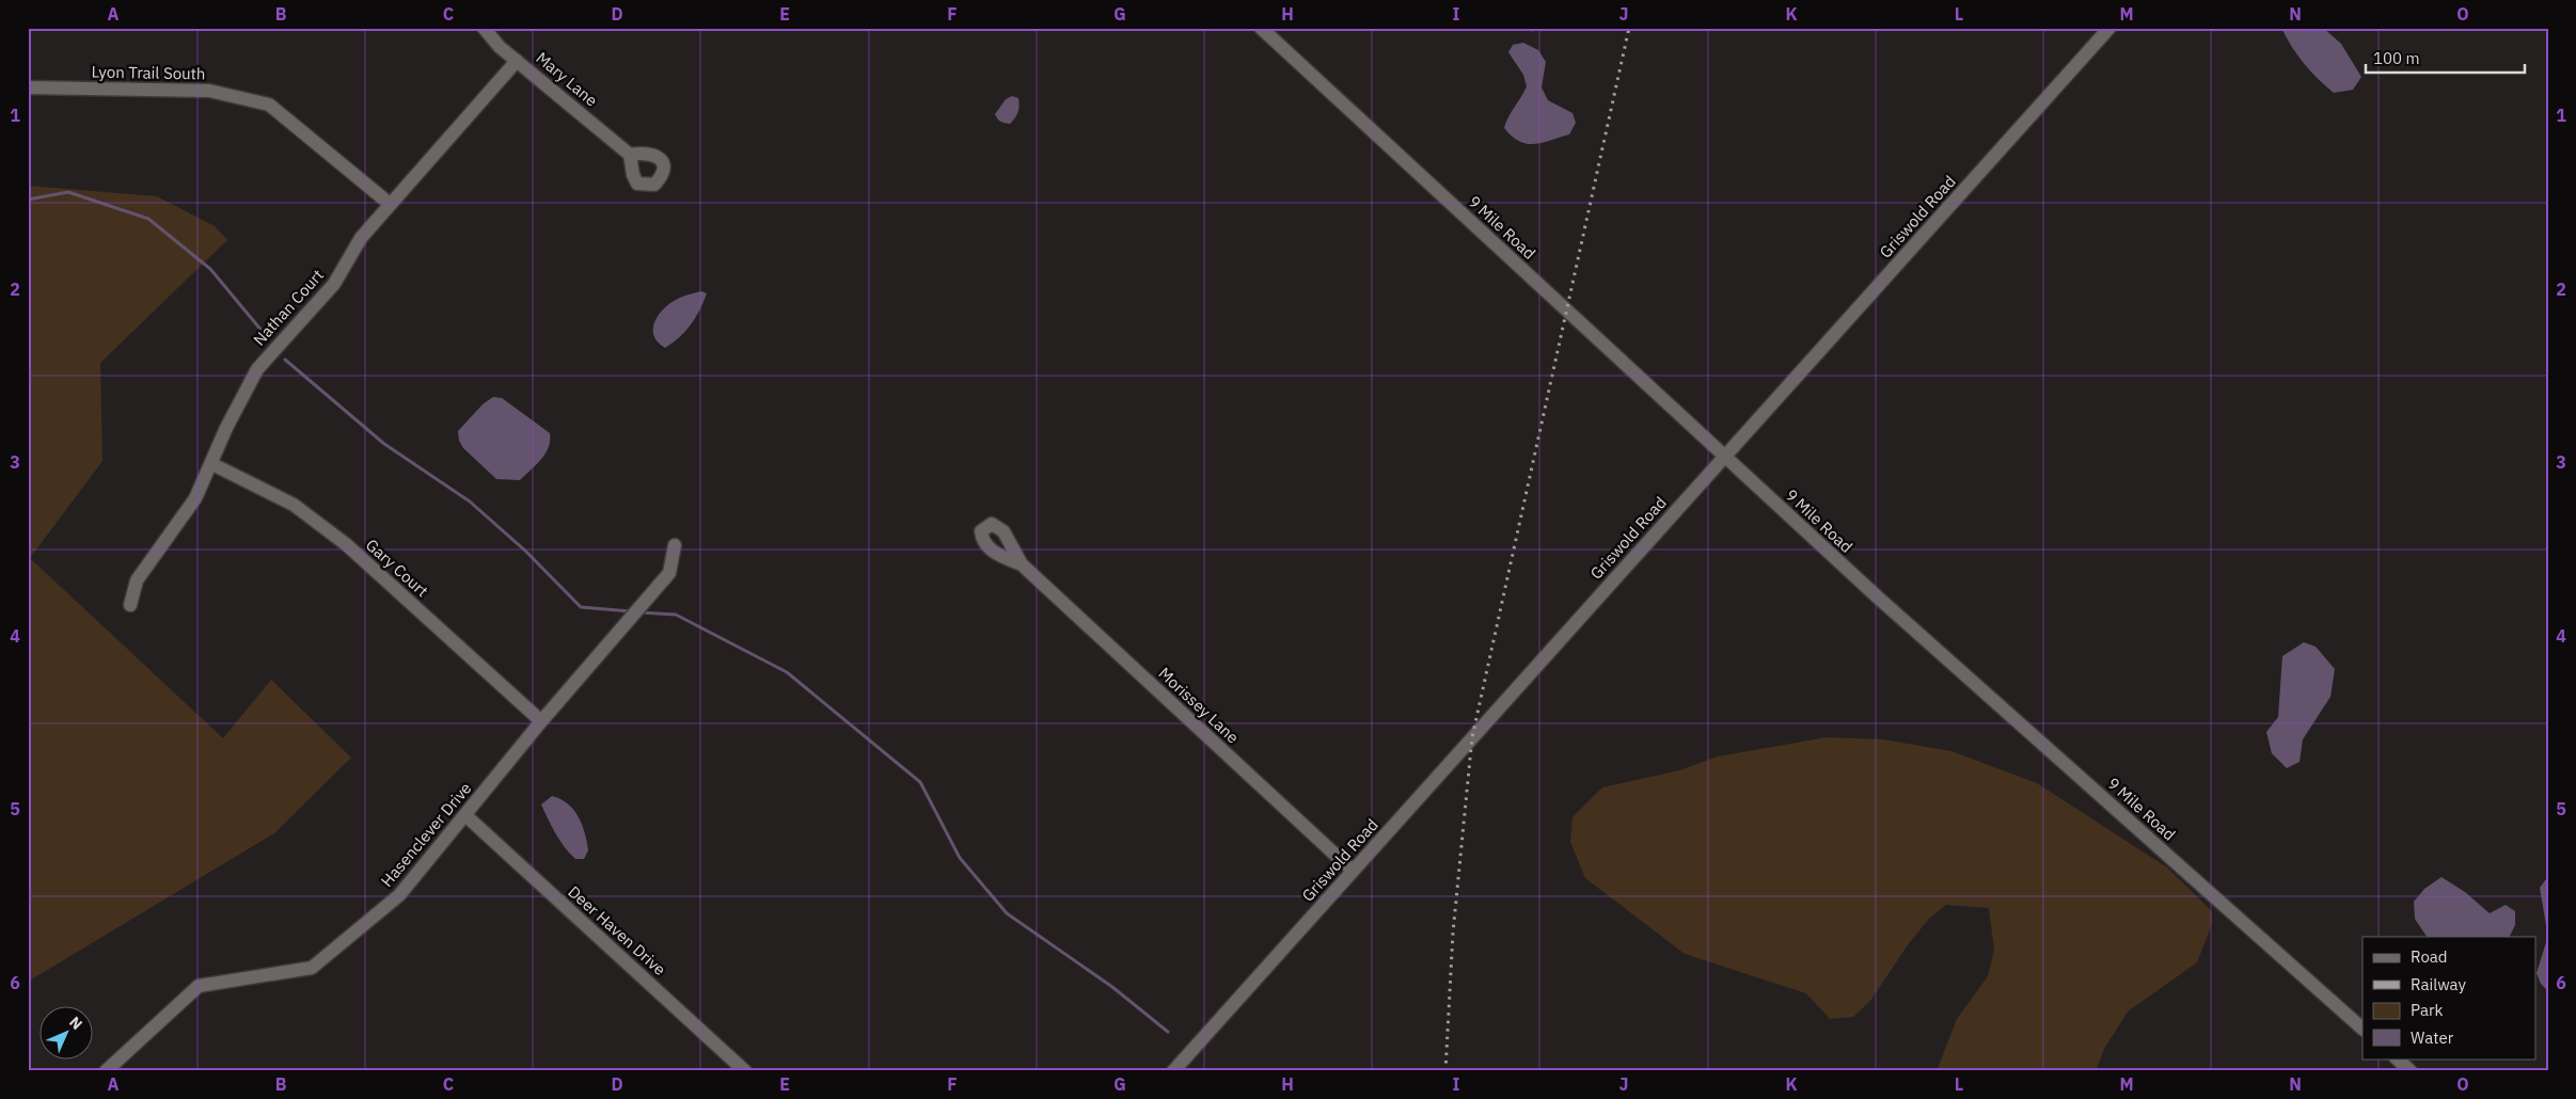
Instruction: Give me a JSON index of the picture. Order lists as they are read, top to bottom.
{
  "streets": {
    "street": [
      "Lyon Trail South",
      "Mary Lane",
      "Griswold Road",
      "9 Mile Road",
      "Nathan Court",
      "Gary Court",
      "Morissey Lane",
      "Hasenclever Drive",
      "Deer Haven Drive"
    ]
  },
  "crossings": [
    ["Lyon Trail South", "Nathan Court"],
    ["Mary Lane", "Nathan Court"],
    ["Griswold Road", "9 Mile Road"],
    ["Griswold Road", "Morissey Lane"],
    ["Nathan Court", "Gary Court"],
    ["Gary Court", "Hasenclever Drive"],
    ["Hasenclever Drive", "Deer Haven Drive"]
  ],
  "legend": [
    "Road",
    "Railway",
    "Park",
    "Water"
  ],
  "scale_bar": "100 m",
  "north": "top right",
  "grid": {
    "columns": [
      "A",
      "B",
      "C",
      "D",
      "E",
      "F",
      "G",
      "H",
      "I",
      "J",
      "K",
      "L",
      "M",
      "N",
      "O"
    ],
    "rows": [
      "1",
      "2",
      "3",
      "4",
      "5",
      "6"
    ]
  }
}
